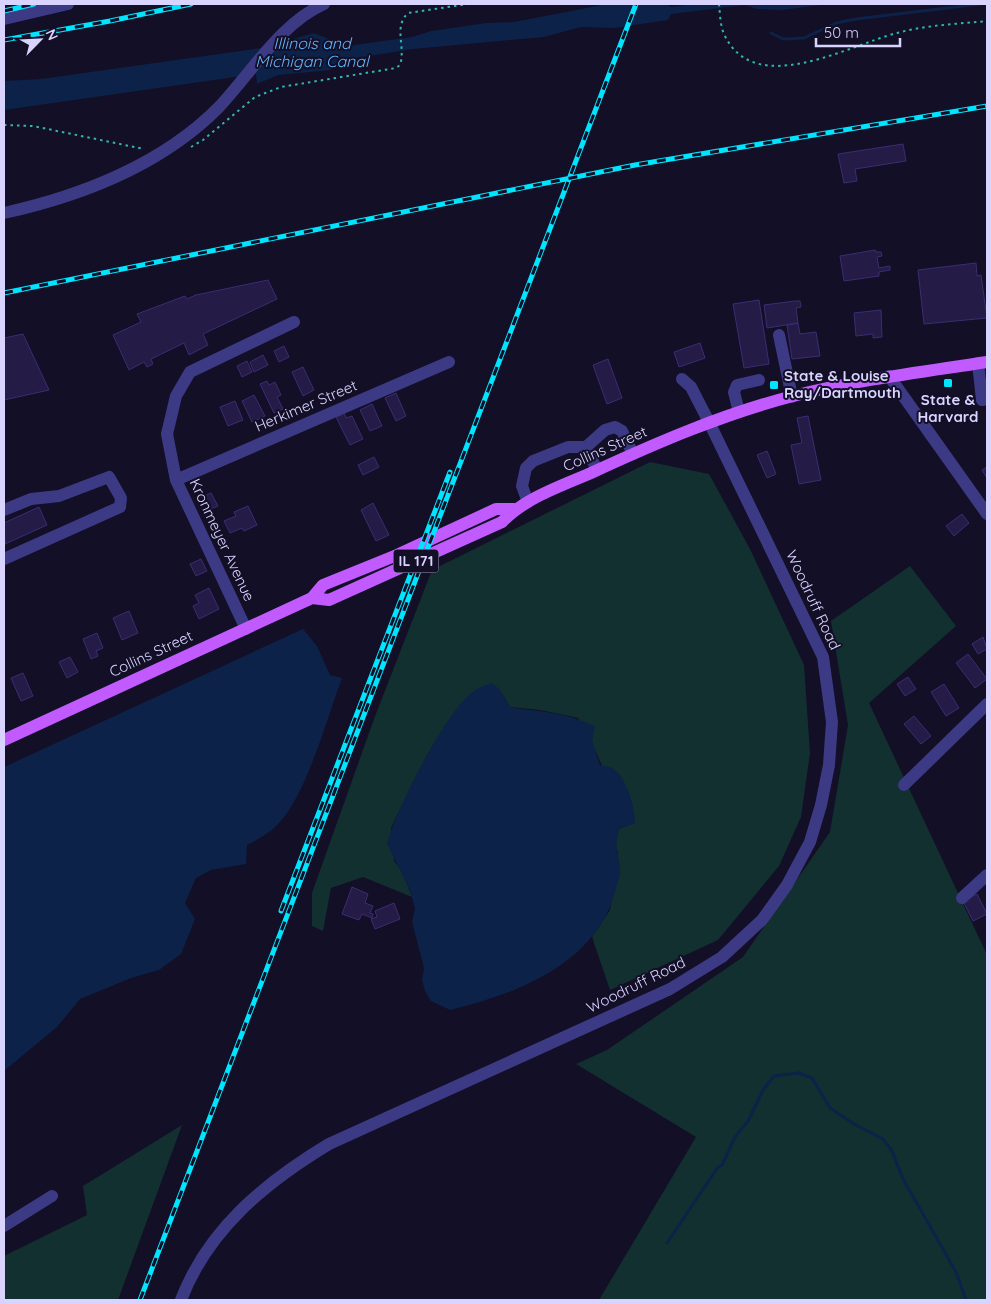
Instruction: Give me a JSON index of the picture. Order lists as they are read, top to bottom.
{
  "streets": {
    "main road": ["Collins Street", "IL 171"],
    "street": ["Herkimer Street", "Kronmeyer Avenue", "Woodruff Road"]
  },
  "crossings": [
    ["Herkimer Street", "Kronmeyer Avenue"],
    ["Collins Street", "Kronmeyer Avenue"],
    ["Collins Street", "IL 171"],
    ["Collins Street", "Woodruff Road"],
    ["IL 171", "Woodruff Road"]
  ],
  "water": ["Illinois and Michigan Canal"],
  "places": {
    "transit": ["State & Harvard", "State & Louise Ray/Dartmouth"]
  },
  "scale_bar": "50 m",
  "north": "top right"
}
